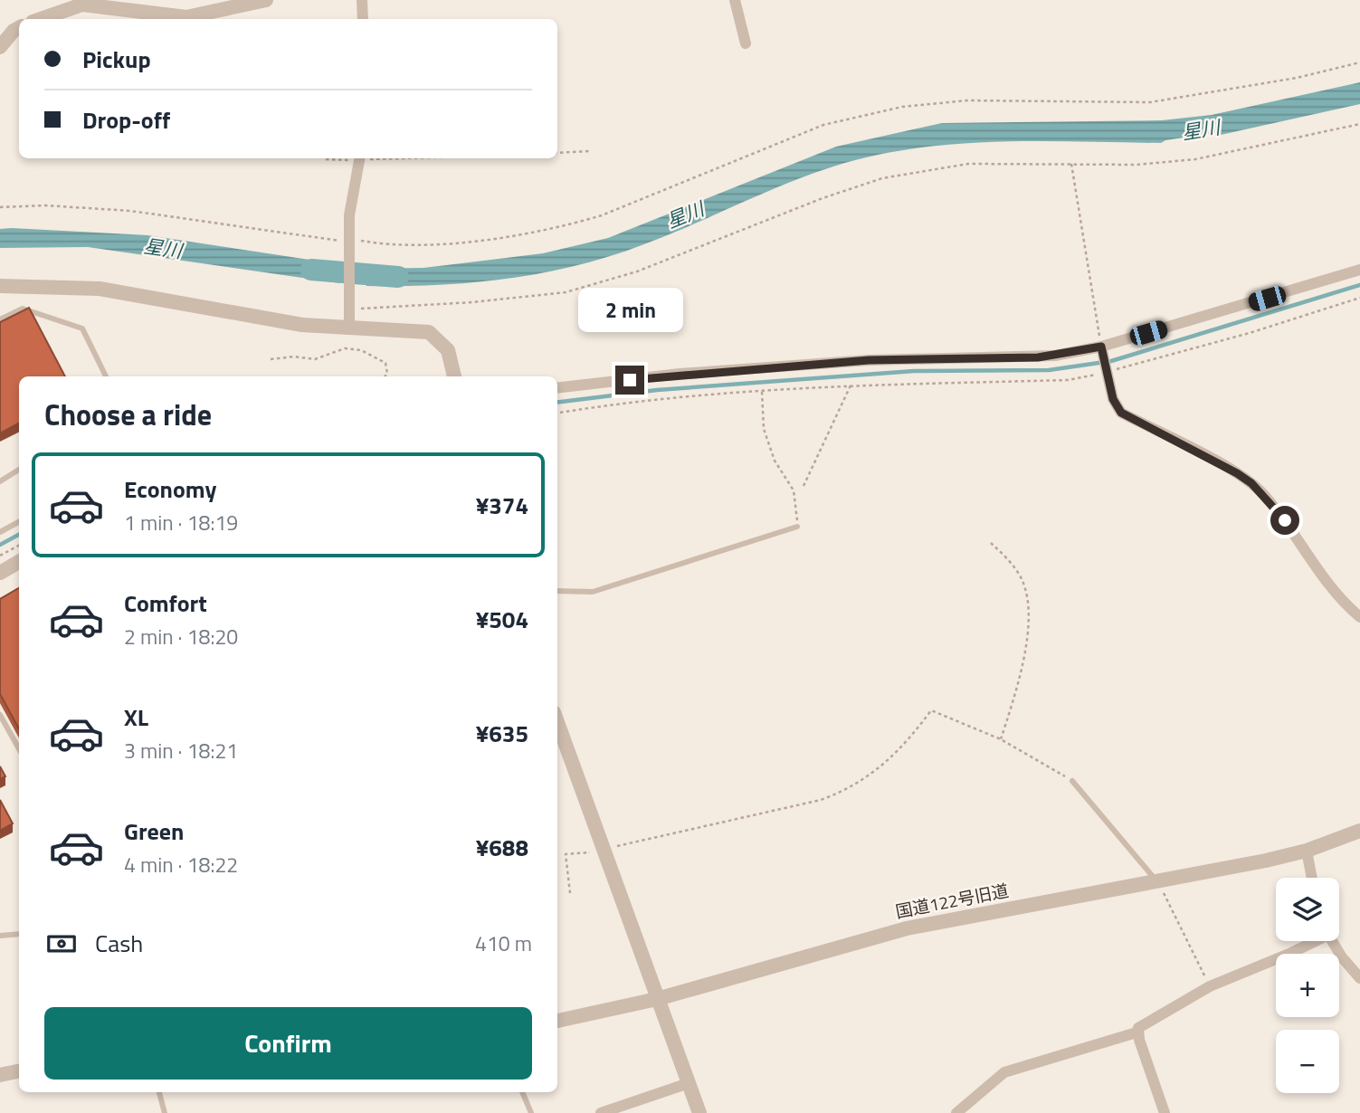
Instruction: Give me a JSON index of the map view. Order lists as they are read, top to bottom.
{
  "streets": {
    "street": ["国道122号旧道"]
  },
  "water": ["星川"],
  "page": {
    "banner": ["Pickup", "Drop-off"],
    "bubble": "2 min",
    "heading": "Choose a ride",
    "list": [
      {
        "name": "Economy",
        "note": "1 min · 18:19",
        "value": "¥374"
      },
      {
        "name": "Comfort",
        "note": "2 min · 18:20",
        "value": "¥504"
      },
      {
        "name": "XL",
        "note": "3 min · 18:21",
        "value": "¥635"
      },
      {
        "name": "Green",
        "note": "4 min · 18:22",
        "value": "¥688"
      }
    ],
    "map_buttons": ["+", "−"],
    "pay": ["Cash", "410 m"],
    "buttons": "Confirm"
  }
}
